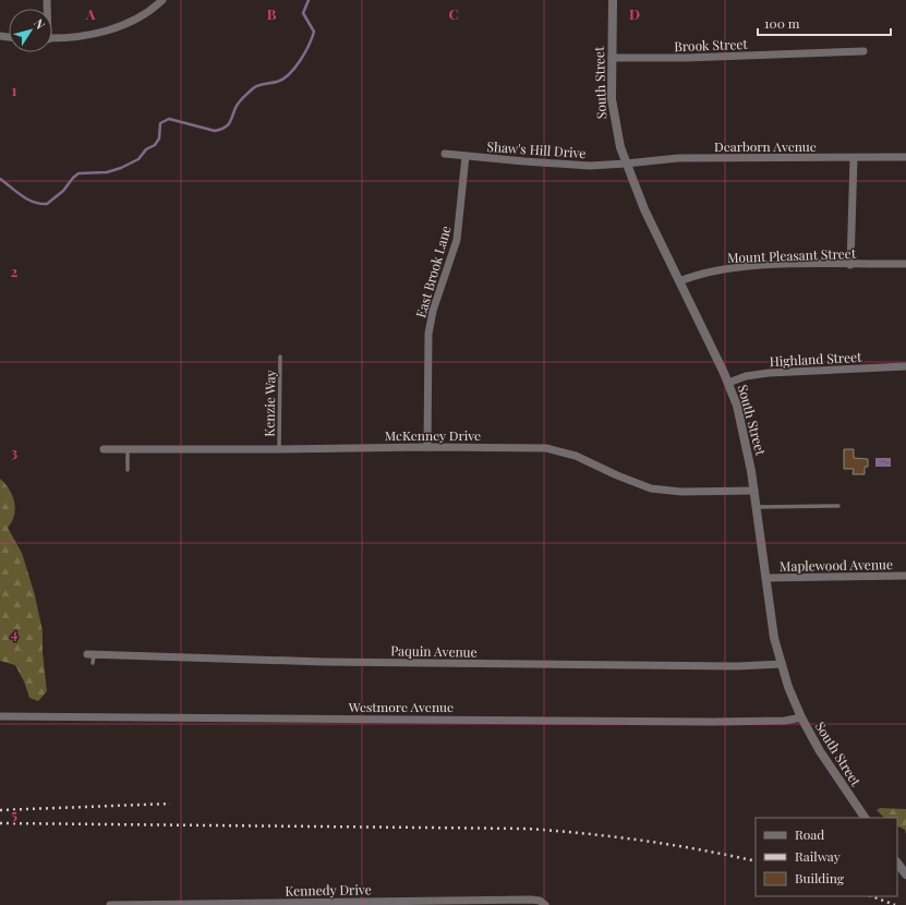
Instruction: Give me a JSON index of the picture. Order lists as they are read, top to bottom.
{
  "streets": {
    "street": [
      "Brook Street",
      "South Street",
      "Dearborn Avenue",
      "Shaw's Hill Drive",
      "Mount Pleasant Street",
      "East Brook Lane",
      "Highland Street",
      "McKenney Drive",
      "Maplewood Avenue",
      "Paquin Avenue",
      "Westmore Avenue",
      "Kennedy Drive"
    ],
    "lane": ["Kenzie Way"]
  },
  "crossings": [
    ["Brook Street", "South Street"],
    ["South Street", "Dearborn Avenue"],
    ["South Street", "Shaw's Hill Drive"],
    ["South Street", "Mount Pleasant Street"],
    ["South Street", "Highland Street"],
    ["South Street", "McKenney Drive"],
    ["South Street", "Maplewood Avenue"],
    ["South Street", "Paquin Avenue"],
    ["South Street", "Westmore Avenue"],
    ["Dearborn Avenue", "Shaw's Hill Drive"],
    ["Shaw's Hill Drive", "East Brook Lane"],
    ["East Brook Lane", "McKenney Drive"],
    ["Kenzie Way", "McKenney Drive"]
  ],
  "legend": ["Road", "Railway", "Building"],
  "scale_bar": "100 m",
  "north": "top right",
  "grid": {
    "columns": [
      "A",
      "B",
      "C",
      "D"
    ],
    "rows": [
      "1",
      "2",
      "3",
      "4",
      "5"
    ]
  }
}
